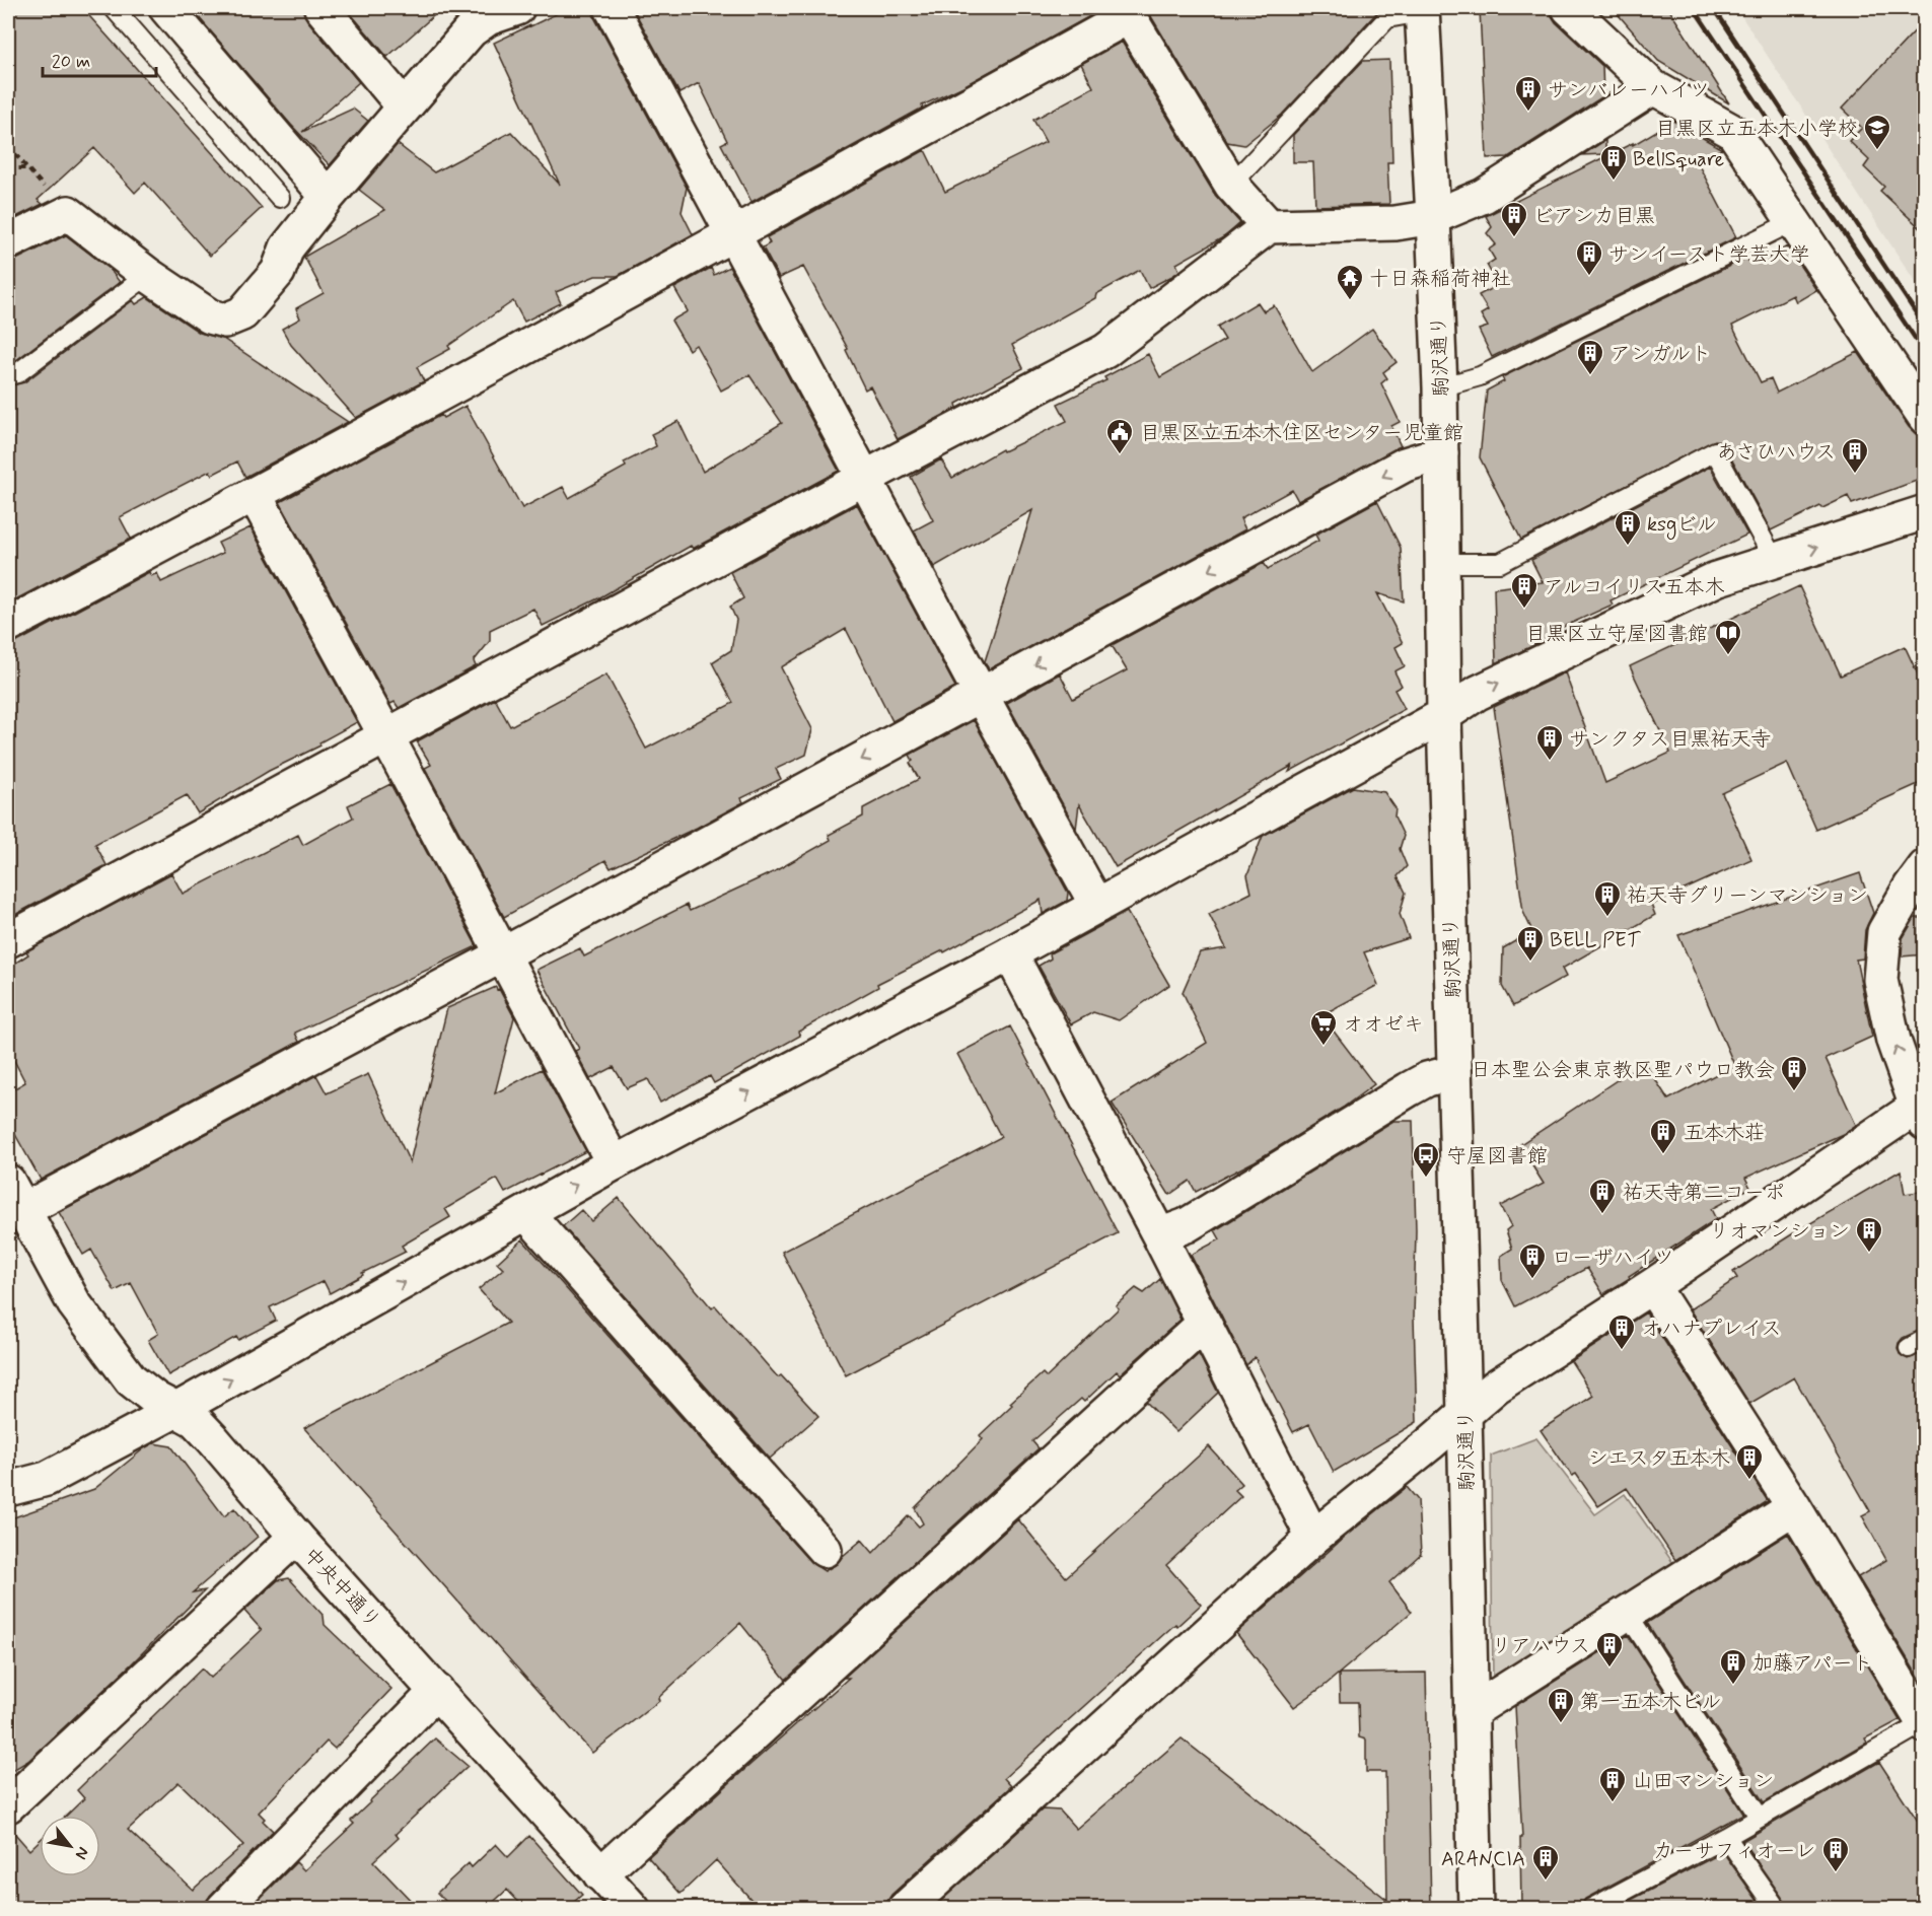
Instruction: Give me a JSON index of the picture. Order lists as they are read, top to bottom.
{
  "streets": {
    "street": ["駒沢通り", "中央中通り"]
  },
  "places": {
    "building": [
      "サンバレーハイツ",
      "BellSquare",
      "ビアンカ目黒",
      "サンイースト学芸大学",
      "アンガルト",
      "あさひハウス",
      "ksgビル",
      "アルコイリス五本木",
      "サンクタス目黒祐天寺",
      "祐天寺グリーンマンション",
      "BELL PET",
      "日本聖公会東京教区聖パウロ教会",
      "五本木荘",
      "祐天寺第二コーポ",
      "リオマンション",
      "ローザハイツ",
      "オハナプレイス",
      "シエスタ五本木",
      "リアハウス",
      "加藤アパート",
      "第一五本木ビル",
      "山田マンション",
      "カーサフィオーレ",
      "ARANCIA"
    ],
    "school or university": ["目黒区立五本木小学校"],
    "temple": ["十日森稲荷神社"],
    "public building": ["目黒区立五本木住区センター児童館"],
    "library": ["目黒区立守屋図書館"],
    "supermarket": ["オオゼキ"],
    "bus stop": ["守屋図書館"]
  },
  "scale_bar": "20 m",
  "north": "bottom right"
}
